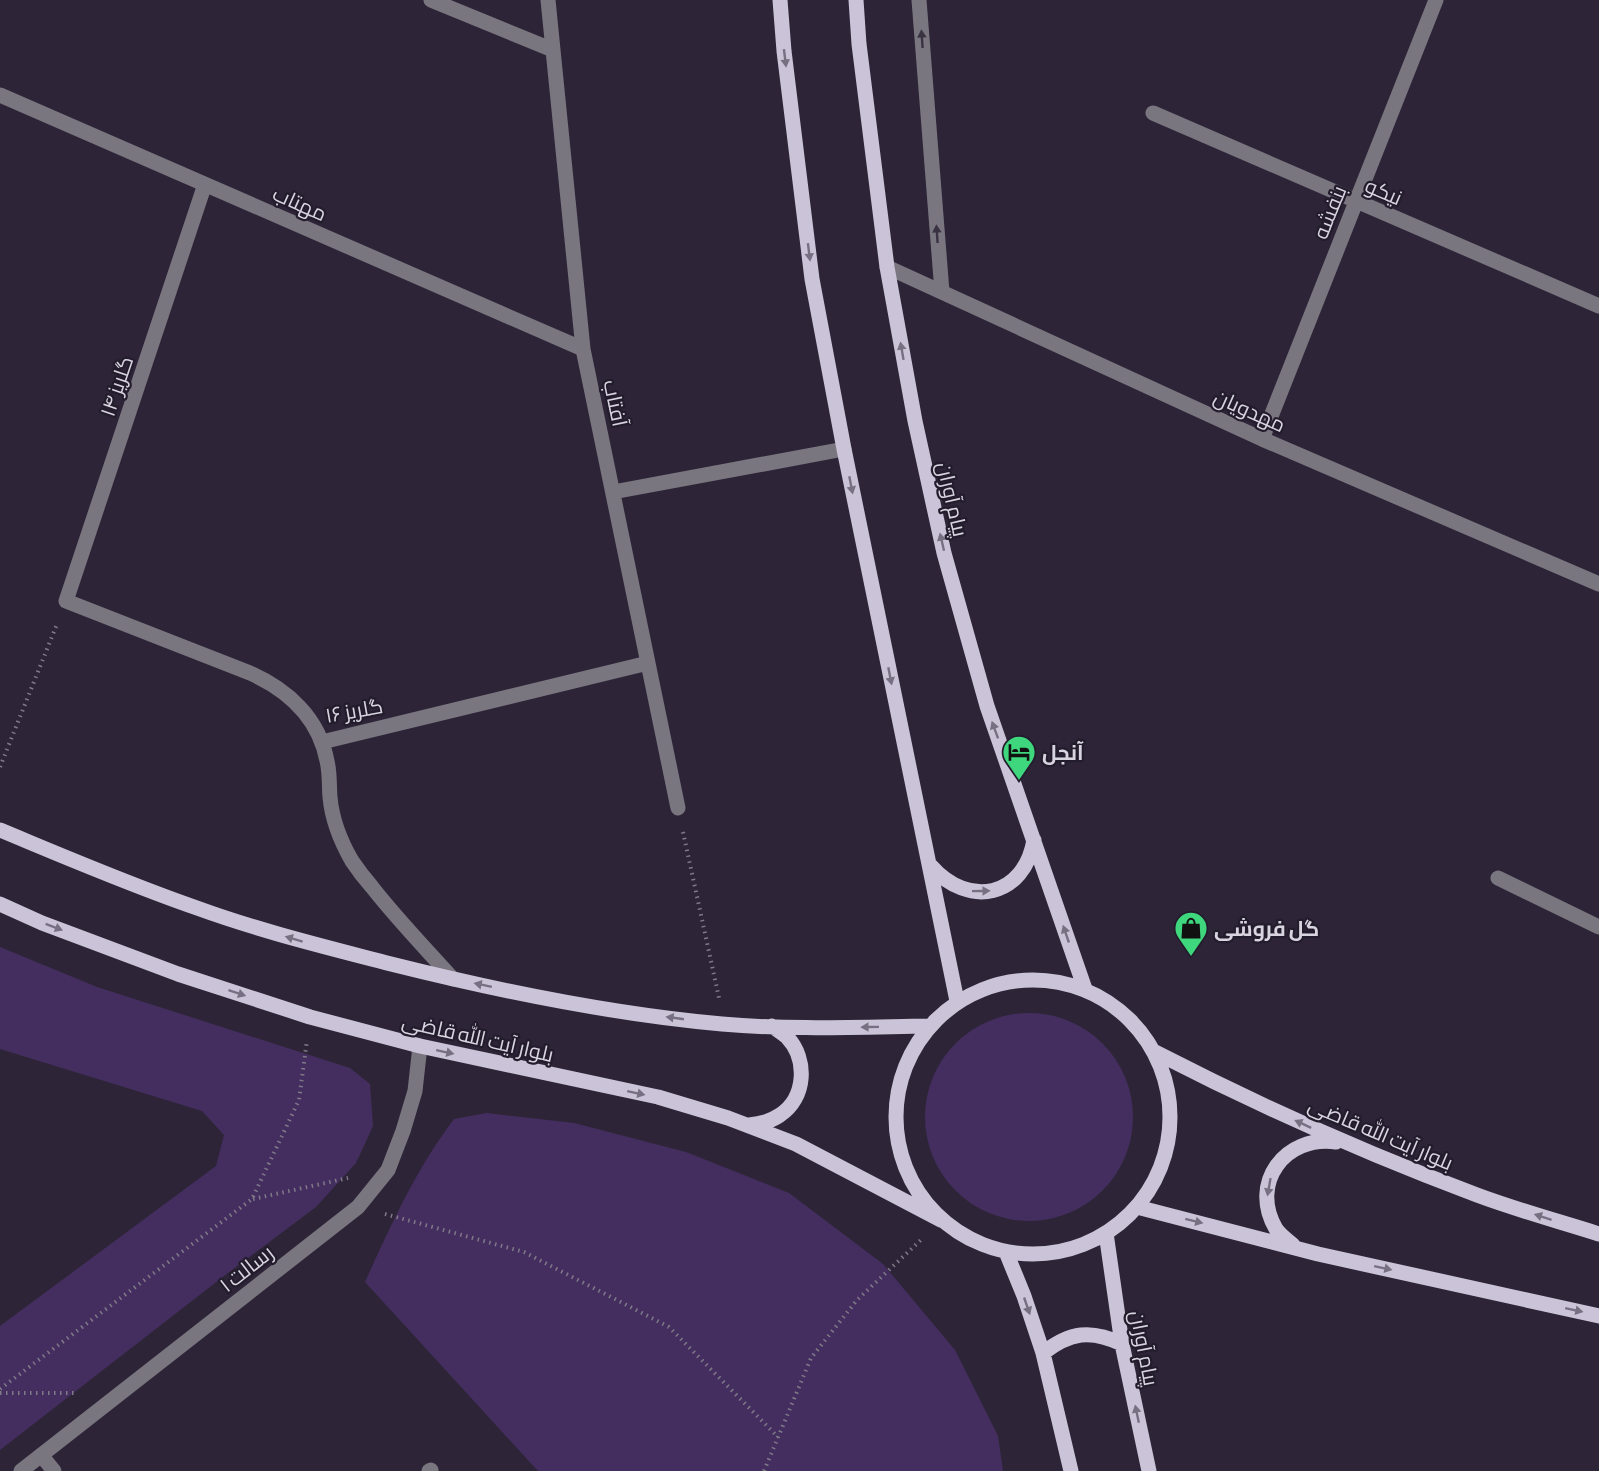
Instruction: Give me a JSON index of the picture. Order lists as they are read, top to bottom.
{
  "streets": {
    "main road": ["پیام آوران", "بلوار آیت ‌الله قاضی"],
    "street": [
      "نیکو",
      "مهتاب",
      "بنفشه",
      "گلریز ۱۴",
      "آفتاب",
      "مهدویان",
      "گلریز ۱۶",
      "رسالت ۱"
    ]
  },
  "crossings": [
    ["نیکو", "بنفشه"],
    ["مهتاب", "گلریز ۱۴"],
    ["مهتاب", "آفتاب"],
    ["بنفشه", "مهدویان"],
    ["گلریز ۱۴", "گلریز ۱۶"],
    ["آفتاب", "گلریز ۱۶"],
    ["مهدویان", "پیام آوران"],
    ["بلوار آیت ‌الله قاضی", "رسالت ۱"]
  ],
  "places": {
    "hotel": ["آنجل"],
    "shop": ["گل فروشی"]
  }
}
